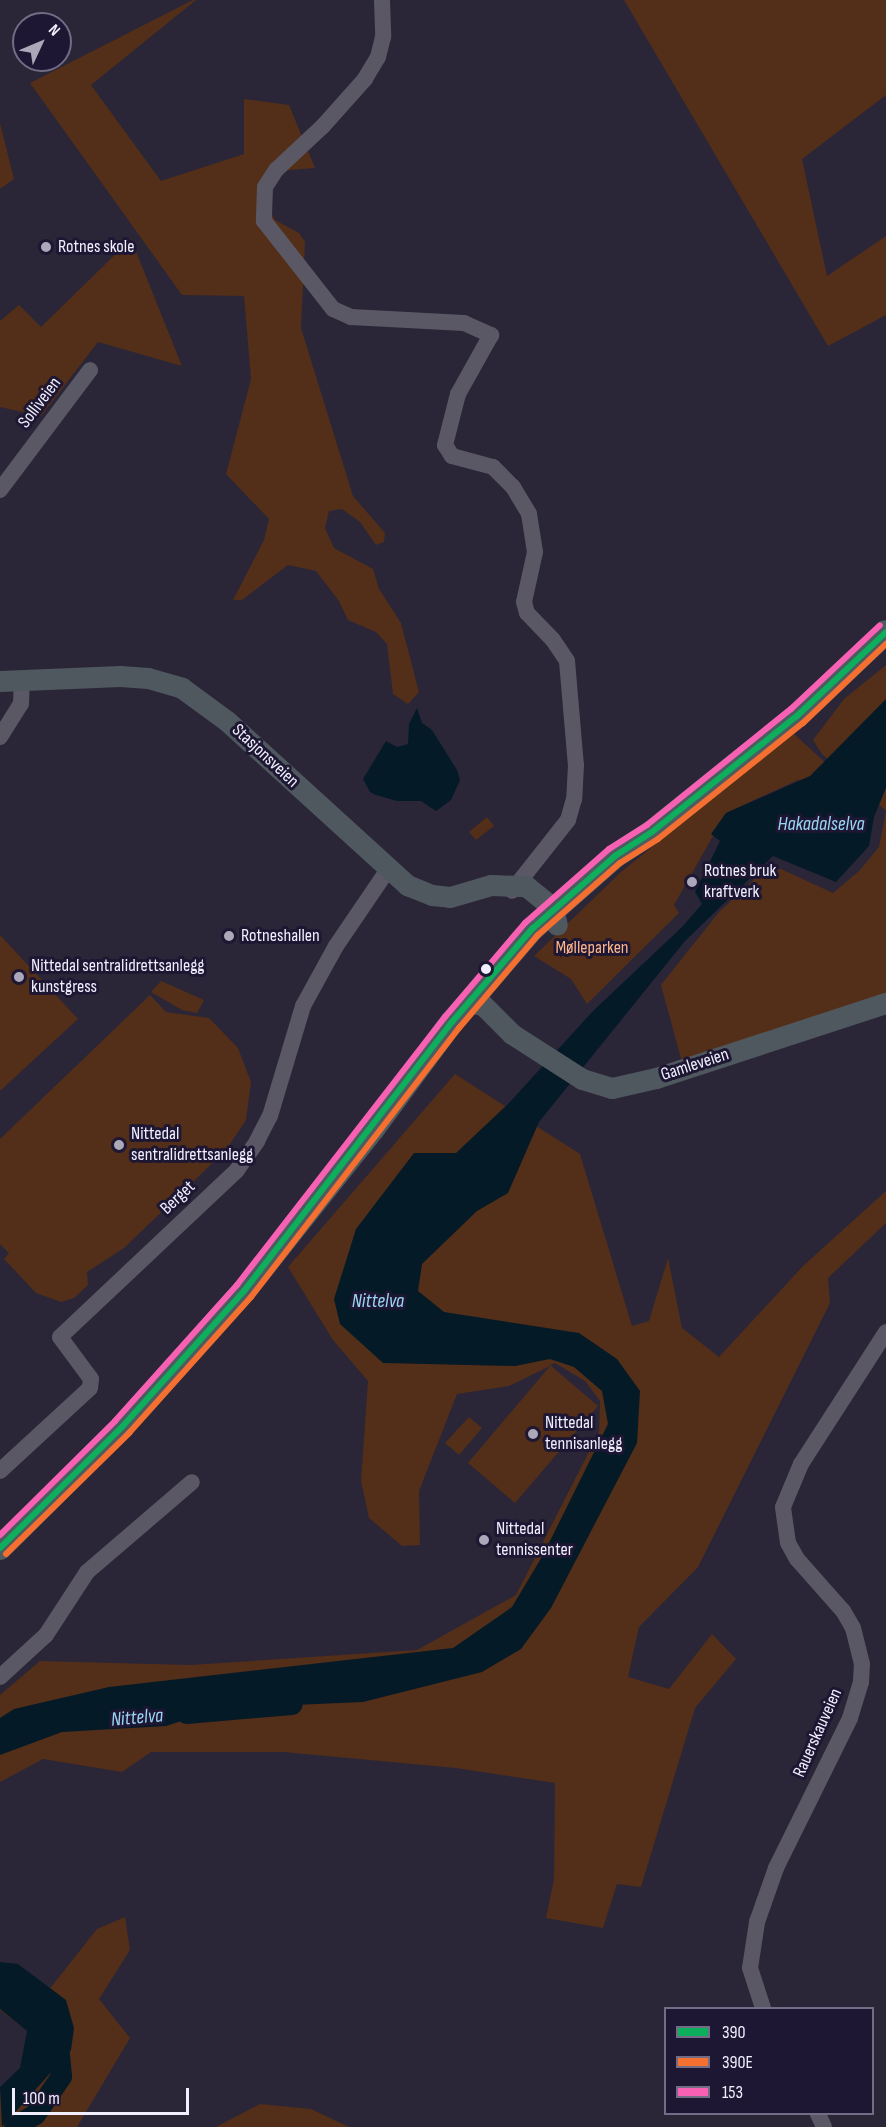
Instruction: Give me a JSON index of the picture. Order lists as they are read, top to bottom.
{
  "streets": {
    "main road": ["Stasjonsveien", "Gamleveien"],
    "street": ["Solliveien", "Berget", "Rauerskauveien"]
  },
  "crossings": [
    ["Stasjonsveien", "Berget"]
  ],
  "water": ["Hakadalselva", "Nittelva"],
  "parks": ["Mølleparken"],
  "places": [
    "Rotnes skole",
    "Rotnes bruk kraftverk",
    "Rotneshallen",
    "Nittedal sentralidrettsanlegg kunstgress",
    "Nittedal sentralidrettsanlegg",
    "Nittedal tennisanlegg",
    "Nittedal tennissenter"
  ],
  "lines": ["transit line 153", "transit line 390", "transit line 390E"],
  "legend": ["390", "390E", "153"],
  "scale_bar": "100 m",
  "north": "top right"
}
